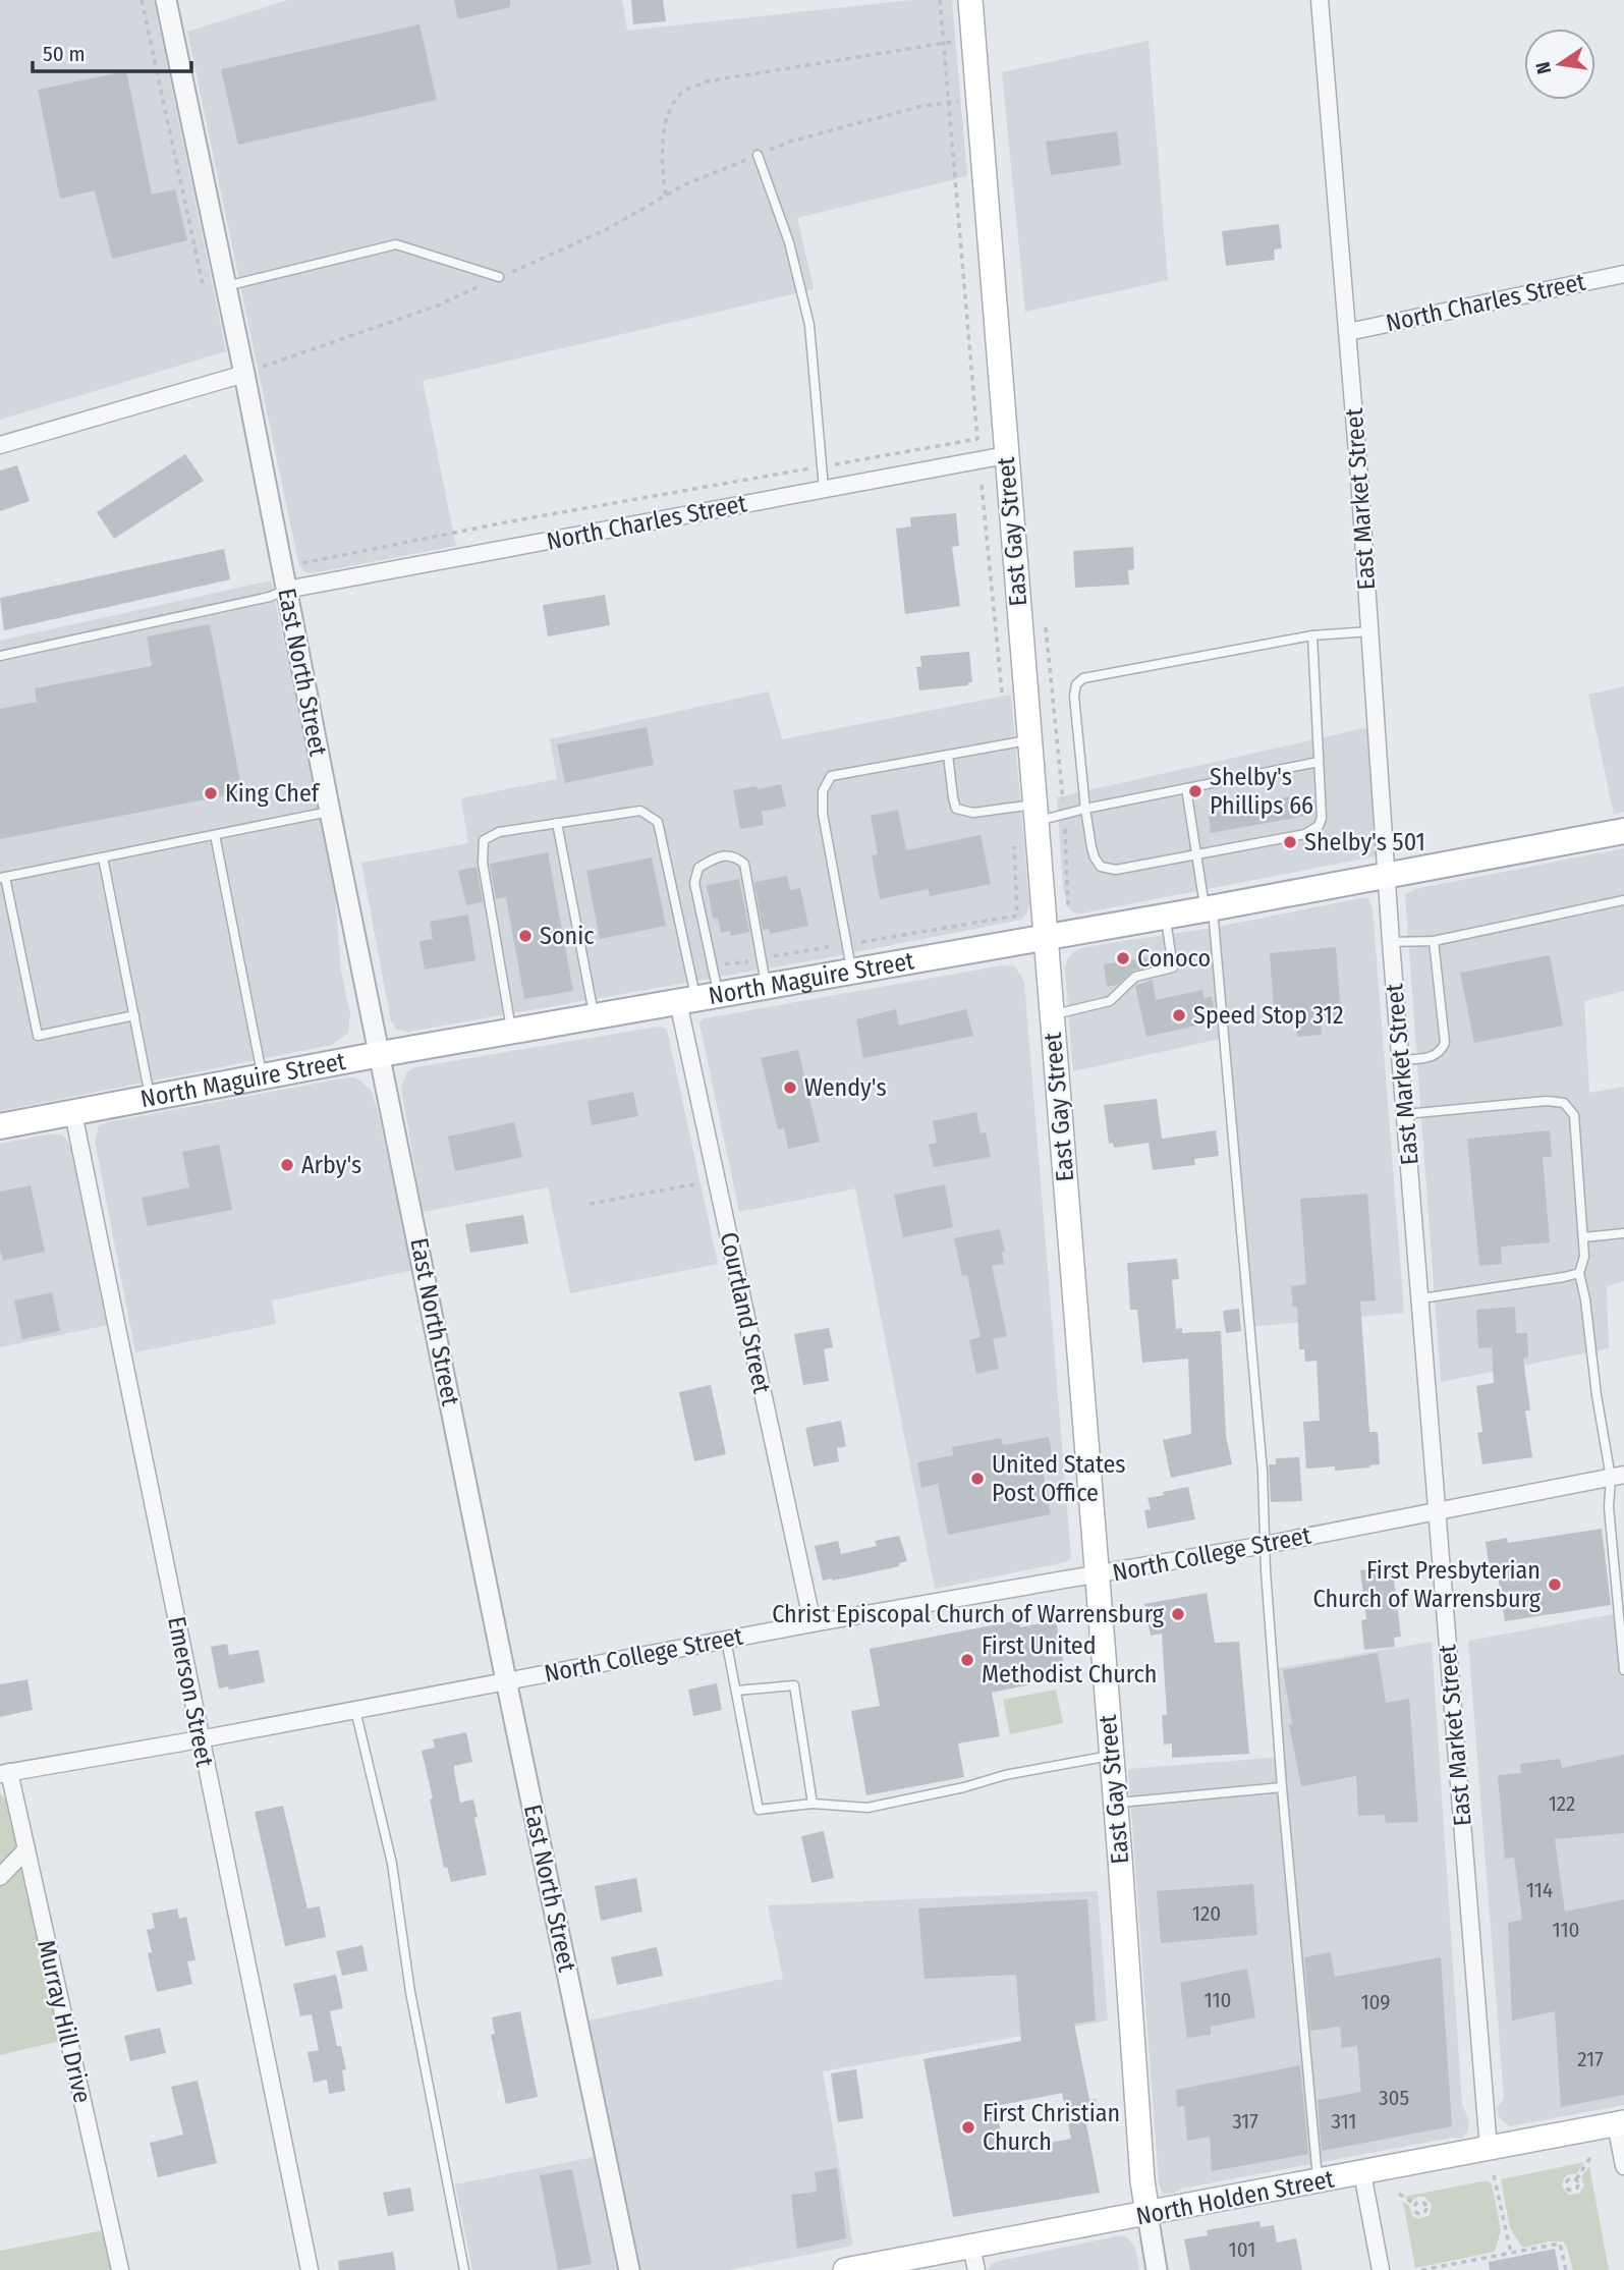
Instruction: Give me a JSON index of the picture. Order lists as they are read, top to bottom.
{
  "streets": {
    "main road": ["East Gay Street", "North Maguire Street", "North Holden Street"],
    "street": [
      "North Charles Street",
      "East Market Street",
      "East North Street",
      "Courtland Street",
      "North College Street",
      "Emerson Street",
      "Murray Hill Drive"
    ]
  },
  "crossings": [
    ["North Charles Street", "East Market Street"],
    ["North Charles Street", "East Gay Street"],
    ["North Charles Street", "East North Street"],
    ["East Market Street", "North Maguire Street"],
    ["East Market Street", "North College Street"],
    ["East Market Street", "North Holden Street"],
    ["East Gay Street", "North Maguire Street"],
    ["East Gay Street", "North College Street"],
    ["East Gay Street", "North Holden Street"],
    ["East North Street", "North Maguire Street"],
    ["East North Street", "North College Street"],
    ["North Maguire Street", "Courtland Street"],
    ["North Maguire Street", "Emerson Street"],
    ["Courtland Street", "North College Street"],
    ["North College Street", "Emerson Street"],
    ["North College Street", "Murray Hill Drive"]
  ],
  "places": [
    "Shelby's Phillips 66",
    "King Chef",
    "Shelby's 501",
    "Sonic",
    "Conoco",
    "Speed Stop 312",
    "Wendy's",
    "Arby's",
    "United States Post Office",
    "First Presbyterian Church of Warrensburg",
    "Christ Episcopal Church of Warrensburg",
    "First United Methodist Church",
    "First Christian Church"
  ],
  "house_numbers": [
    "122",
    "114",
    "120",
    "110",
    "110",
    "109",
    "217",
    "305",
    "317",
    "311",
    "101"
  ],
  "scale_bar": "50 m",
  "north": "left"
}
